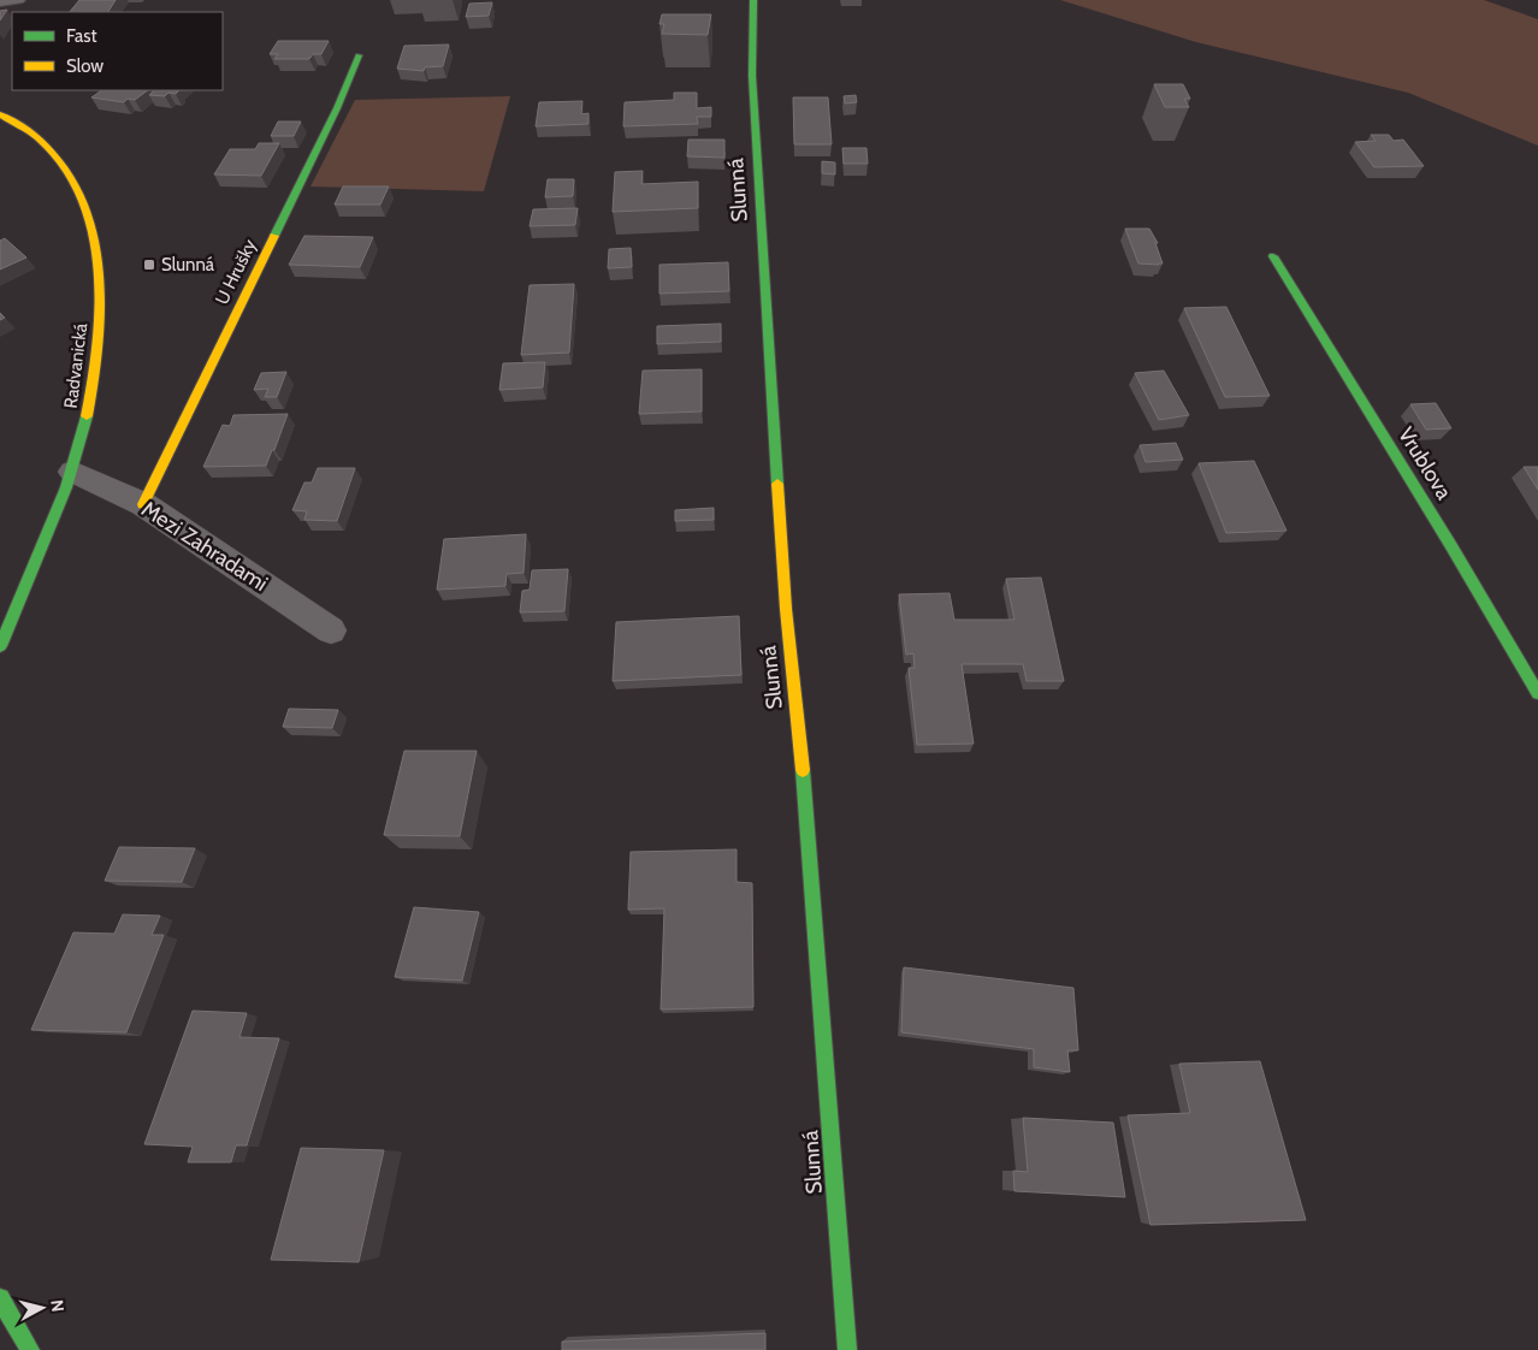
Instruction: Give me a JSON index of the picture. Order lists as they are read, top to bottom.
{
  "streets": {
    "street": [
      "Slunná",
      "U Hrušky",
      "Radvanická",
      "Vrublova",
      "Mezi Zahradami"
    ]
  },
  "crossings": [
    ["U Hrušky", "Mezi Zahradami"],
    ["Radvanická", "Mezi Zahradami"]
  ],
  "places": {
    "transit": ["Slunná"]
  },
  "legend": ["Fast", "Slow"],
  "north": "right"
}
